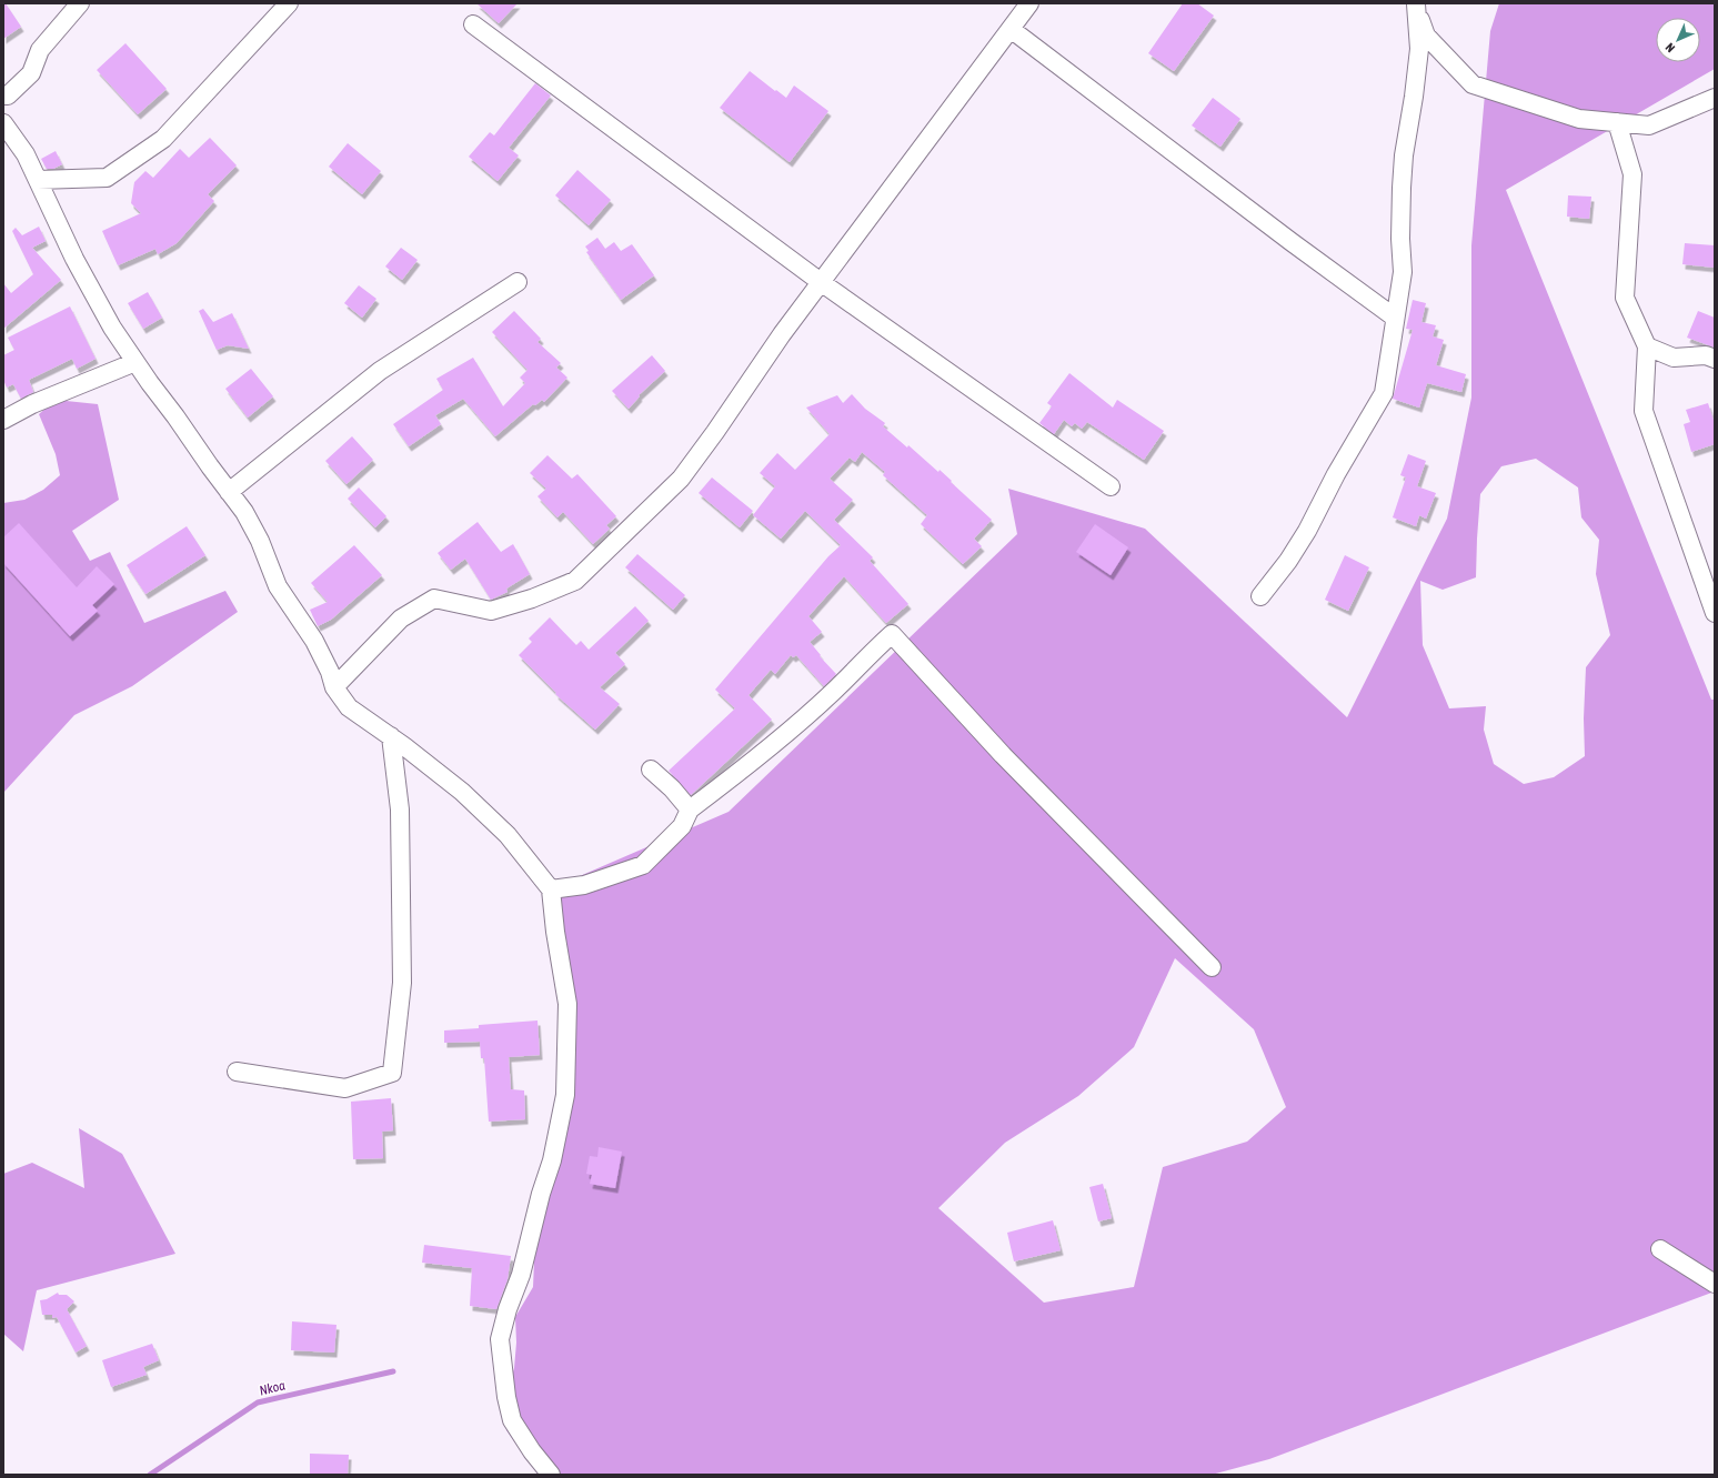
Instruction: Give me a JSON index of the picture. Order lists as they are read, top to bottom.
{
  "water": ["Nkoa"],
  "north": "bottom left"
}
